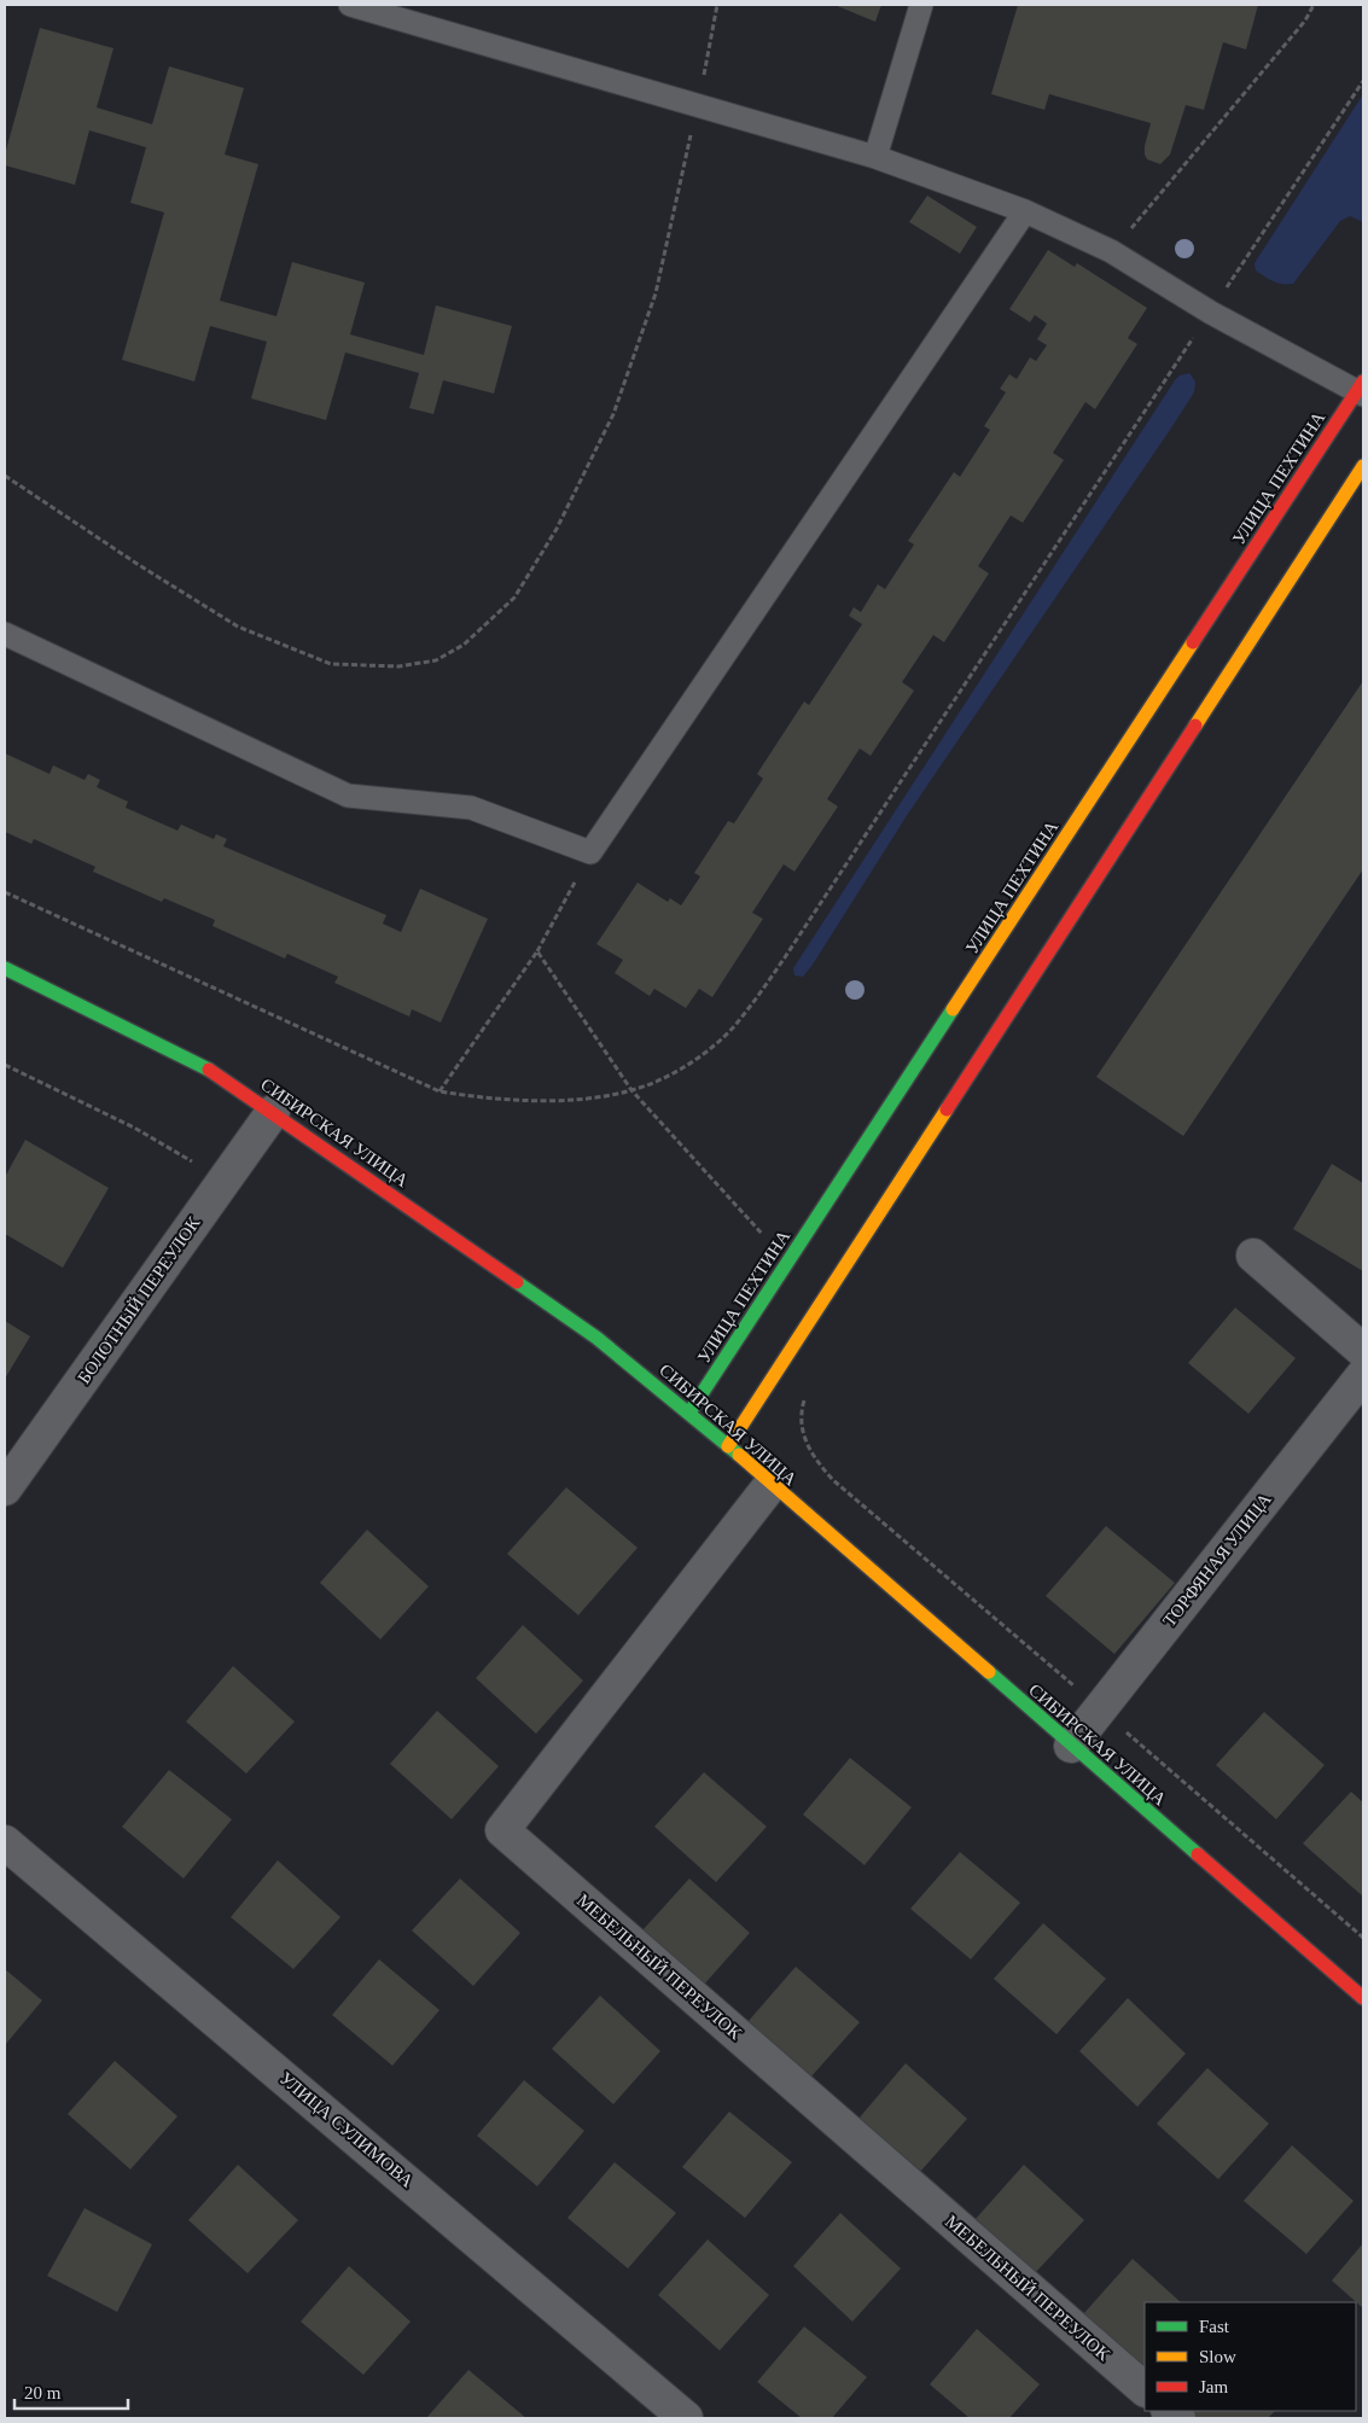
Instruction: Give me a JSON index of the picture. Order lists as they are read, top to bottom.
{
  "streets": {
    "street": [
      "УЛИЦА ПЕХТИНА",
      "СИБИРСКАЯ УЛИЦА",
      "БОЛОТНЫЙ ПЕРЕУЛОК",
      "ТОРФЯНАЯ УЛИЦА",
      "МЕБЕЛЬНЫЙ ПЕРЕУЛОК",
      "УЛИЦА СУЛИМОВА"
    ]
  },
  "crossings": [
    ["УЛИЦА ПЕХТИНА", "СИБИРСКАЯ УЛИЦА"],
    ["СИБИРСКАЯ УЛИЦА", "БОЛОТНЫЙ ПЕРЕУЛОК"],
    ["СИБИРСКАЯ УЛИЦА", "ТОРФЯНАЯ УЛИЦА"],
    ["СИБИРСКАЯ УЛИЦА", "МЕБЕЛЬНЫЙ ПЕРЕУЛОК"]
  ],
  "legend": ["Fast", "Slow", "Jam"],
  "scale_bar": "20 m"
}
